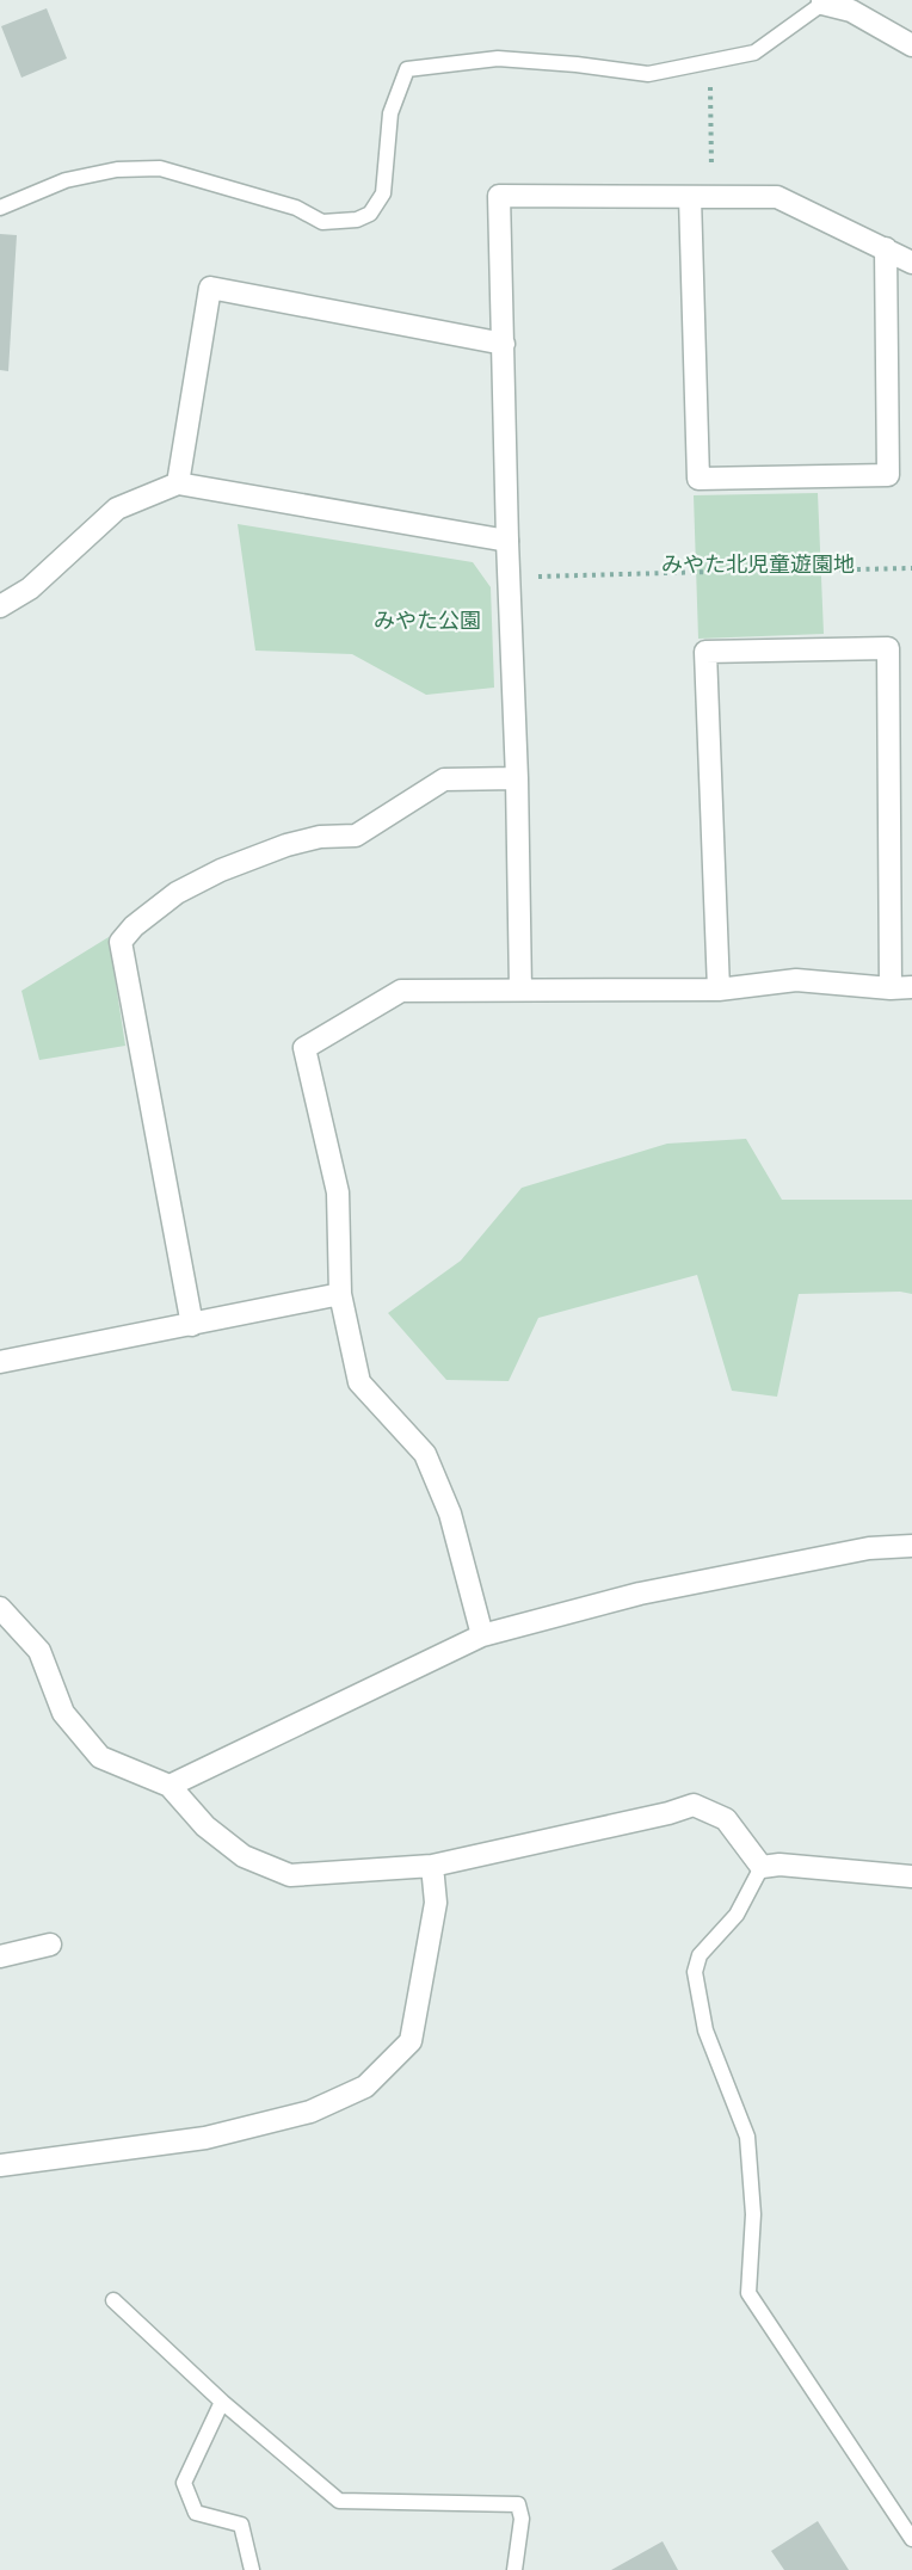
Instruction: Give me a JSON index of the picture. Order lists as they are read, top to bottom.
{
  "parks": ["みやた北児童遊園地", "みやた公園"]
}
